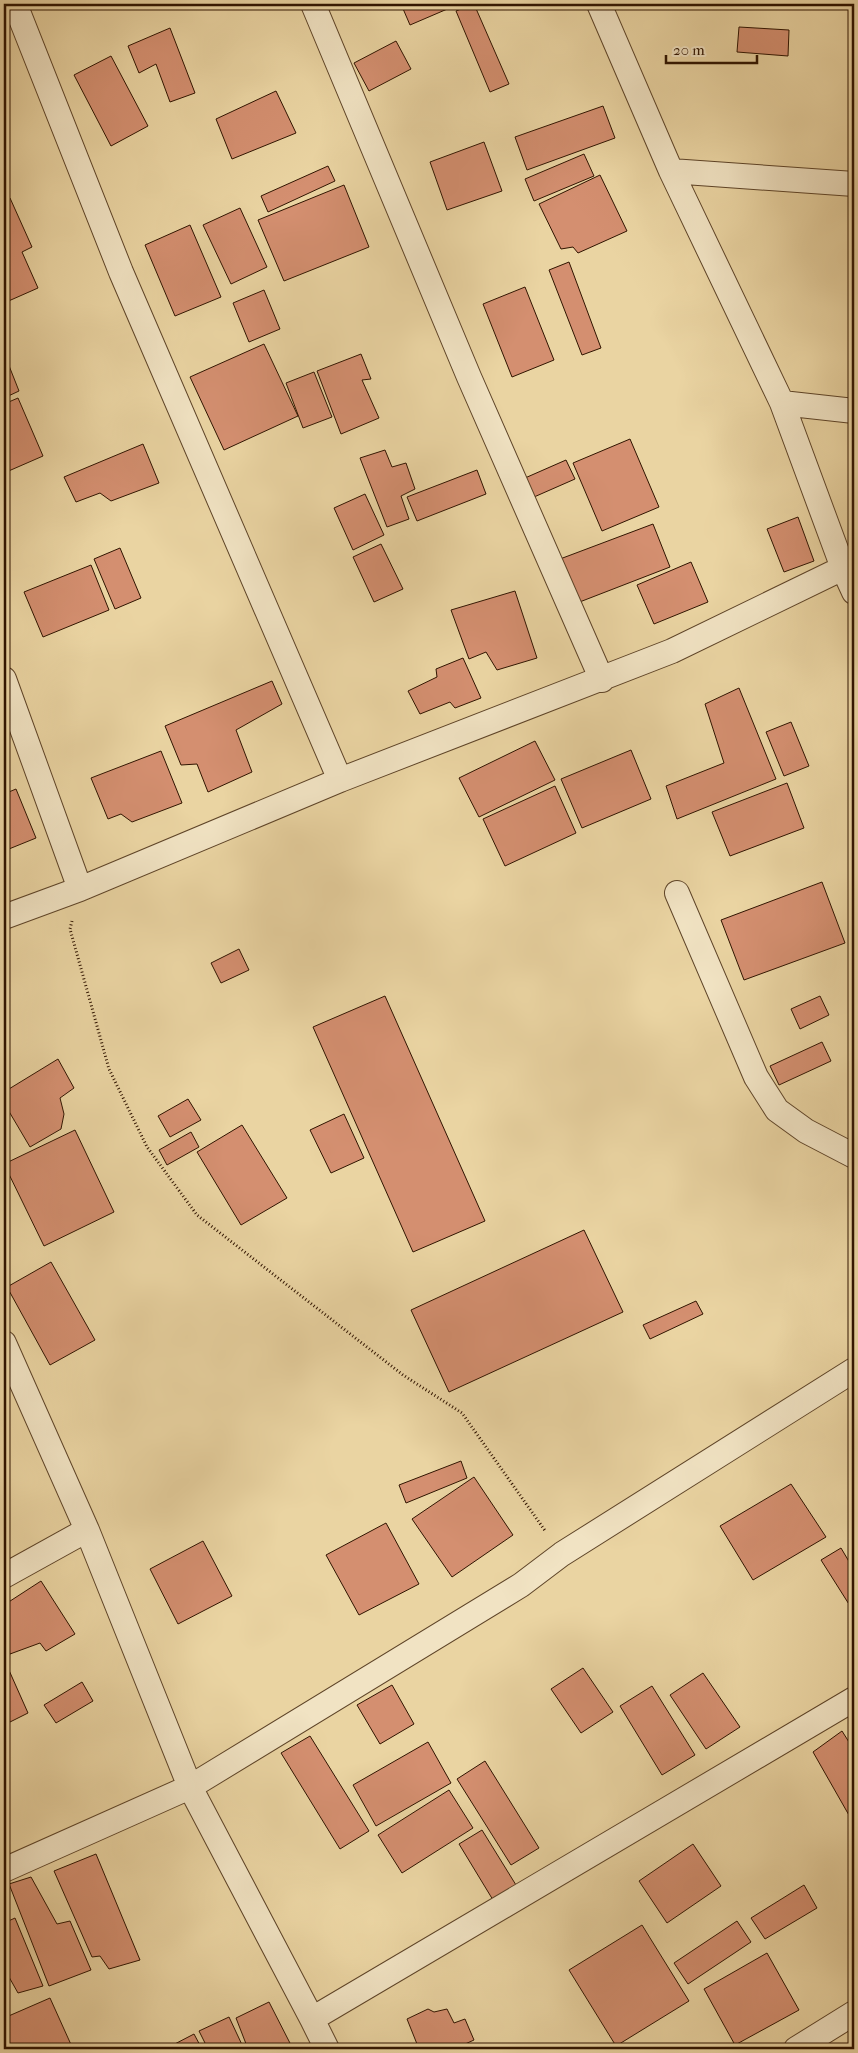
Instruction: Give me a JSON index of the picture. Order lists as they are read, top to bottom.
{
  "scale_bar": "20 m"
}
